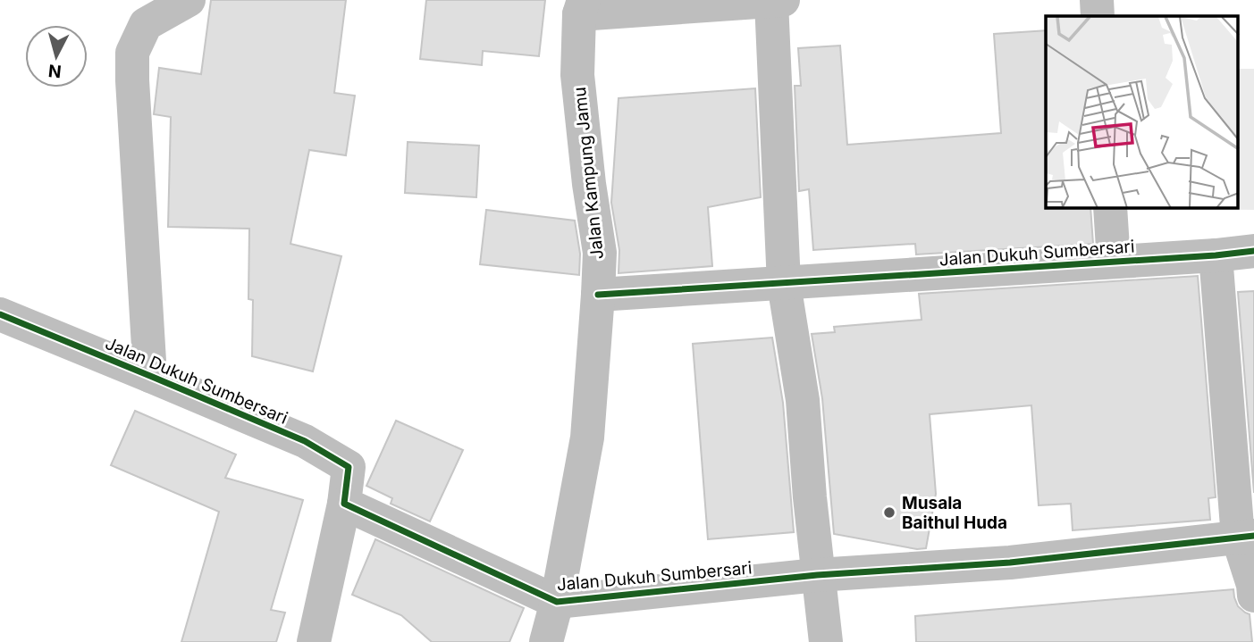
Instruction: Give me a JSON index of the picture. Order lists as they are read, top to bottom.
{
  "streets": {
    "street": ["Jalan Kampung Jamu", "Jalan Dukuh Sumbersari"]
  },
  "crossings": [
    ["Jalan Kampung Jamu", "Jalan Dukuh Sumbersari"]
  ],
  "places": ["Musala Baithul Huda"],
  "north": "bottom"
}
